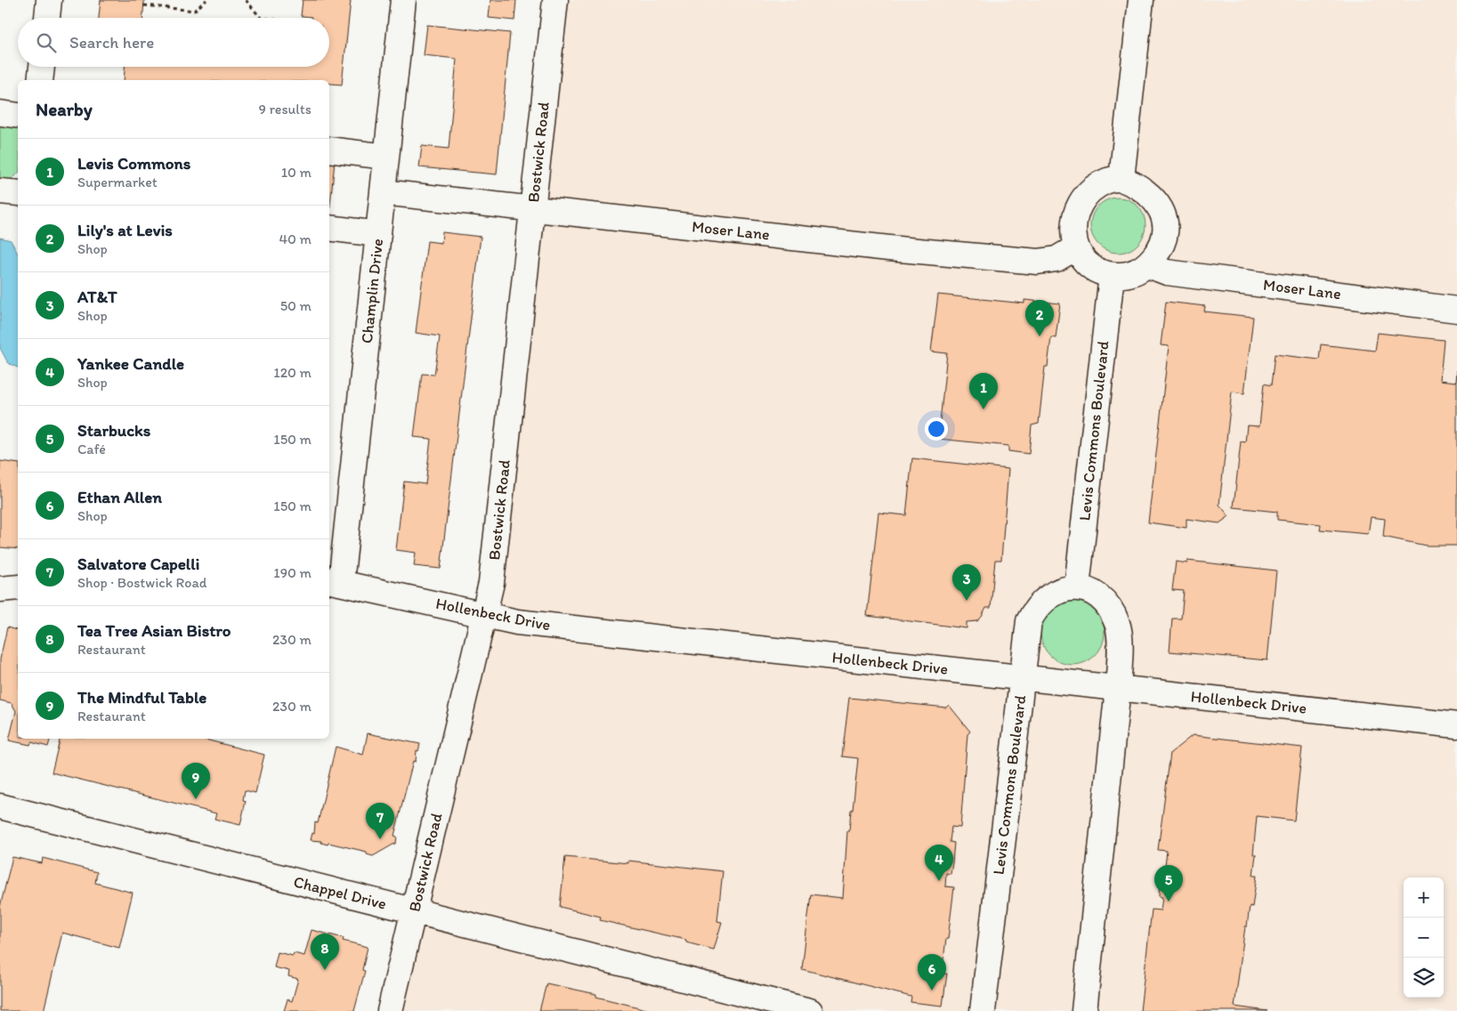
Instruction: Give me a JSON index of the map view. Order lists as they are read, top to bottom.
{
  "streets": {
    "street": [
      "Bostwick Road",
      "Moser Lane",
      "Champlin Drive",
      "Levis Commons Boulevard",
      "Hollenbeck Drive",
      "Chappel Drive"
    ]
  },
  "crossings": [
    ["Bostwick Road", "Moser Lane"],
    ["Bostwick Road", "Hollenbeck Drive"],
    ["Bostwick Road", "Chappel Drive"],
    ["Moser Lane", "Champlin Drive"],
    ["Moser Lane", "Levis Commons Boulevard"],
    ["Champlin Drive", "Hollenbeck Drive"],
    ["Levis Commons Boulevard", "Hollenbeck Drive"]
  ],
  "page": {
    "search": "Search here",
    "heading": ["Nearby", "9 results"],
    "list": [
      {
        "mark": "1",
        "name": "Levis Commons",
        "note": "Supermarket",
        "value": "10 m"
      },
      {
        "mark": "2",
        "name": "Lily's at Levis",
        "note": "Shop",
        "value": "40 m"
      },
      {
        "mark": "3",
        "name": "AT&T",
        "note": "Shop",
        "value": "50 m"
      },
      {
        "mark": "4",
        "name": "Yankee Candle",
        "note": "Shop",
        "value": "120 m"
      },
      {
        "mark": "5",
        "name": "Starbucks",
        "note": "Café",
        "value": "150 m"
      },
      {
        "mark": "6",
        "name": "Ethan Allen",
        "note": "Shop",
        "value": "150 m"
      },
      {
        "mark": "7",
        "name": "Salvatore Capelli",
        "note": "Shop · Bostwick Road",
        "value": "190 m"
      },
      {
        "mark": "8",
        "name": "Tea Tree Asian Bistro",
        "note": "Restaurant",
        "value": "230 m"
      },
      {
        "mark": "9",
        "name": "The Mindful Table",
        "note": "Restaurant",
        "value": "230 m"
      }
    ],
    "pins": [
      "2",
      "1",
      "3",
      "9",
      "7",
      "4",
      "5",
      "8",
      "6"
    ],
    "map_buttons": ["+", "−"]
  }
}
